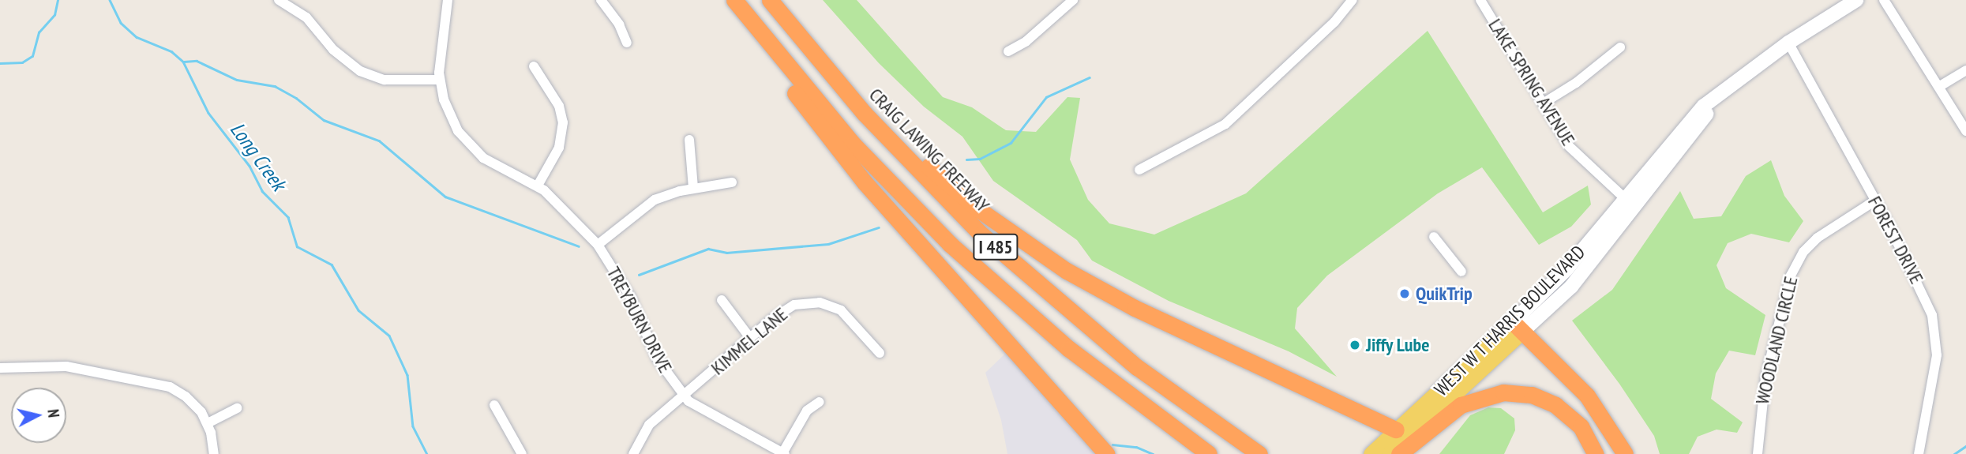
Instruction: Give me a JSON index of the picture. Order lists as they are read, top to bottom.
{
  "streets": {
    "highway": ["CRAIG LAWING FREEWAY", "I 485"],
    "main road": ["WEST W T HARRIS BOULEVARD"],
    "street": [
      "LAKE SPRING AVENUE",
      "FOREST DRIVE",
      "TREYBURN DRIVE",
      "WOODLAND CIRCLE",
      "KIMMEL LANE"
    ]
  },
  "crossings": [
    ["LAKE SPRING AVENUE", "WEST W T HARRIS BOULEVARD"],
    ["FOREST DRIVE", "WEST W T HARRIS BOULEVARD"],
    ["FOREST DRIVE", "WOODLAND CIRCLE"],
    ["TREYBURN DRIVE", "KIMMEL LANE"]
  ],
  "water": ["Long Creek"],
  "places": ["QuikTrip", "Jiffy Lube"],
  "north": "right"
}
